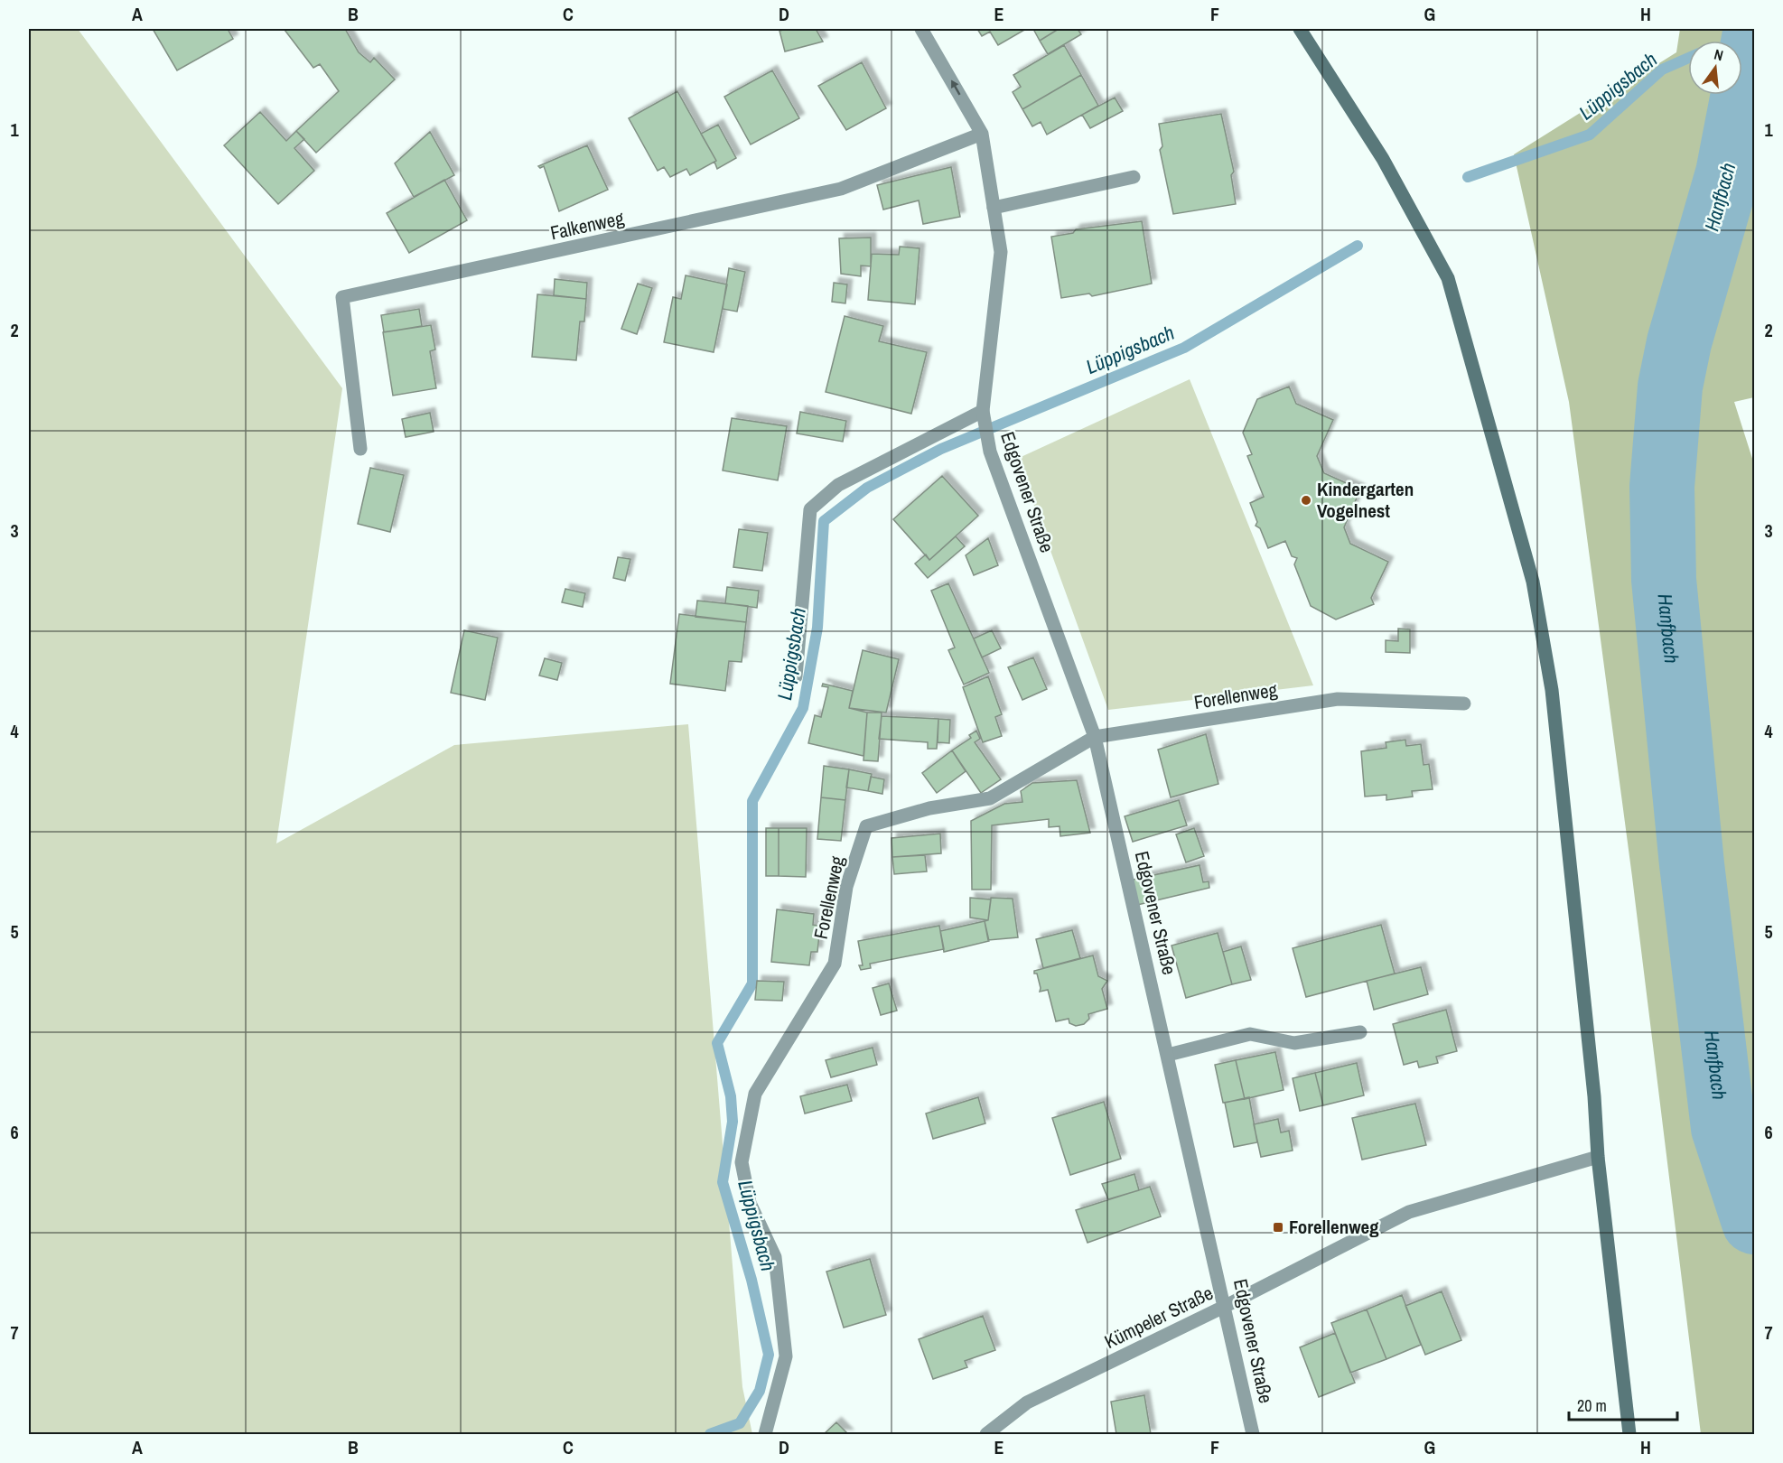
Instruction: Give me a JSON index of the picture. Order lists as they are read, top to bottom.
{
  "streets": {
    "street": [
      "Falkenweg",
      "Edgovener Straße",
      "Forellenweg",
      "Kümpeler Straße"
    ]
  },
  "crossings": [
    ["Falkenweg", "Edgovener Straße"],
    ["Edgovener Straße", "Forellenweg"],
    ["Edgovener Straße", "Kümpeler Straße"]
  ],
  "water": ["Lüppigsbach", "Hanfbach"],
  "places": {
    "other": ["Kindergarten Vogelnest"],
    "transit": ["Forellenweg"]
  },
  "scale_bar": "20 m",
  "north": "top",
  "grid": {
    "columns": [
      "A",
      "B",
      "C",
      "D",
      "E",
      "F",
      "G",
      "H"
    ],
    "rows": [
      "1",
      "2",
      "3",
      "4",
      "5",
      "6",
      "7"
    ]
  }
}
